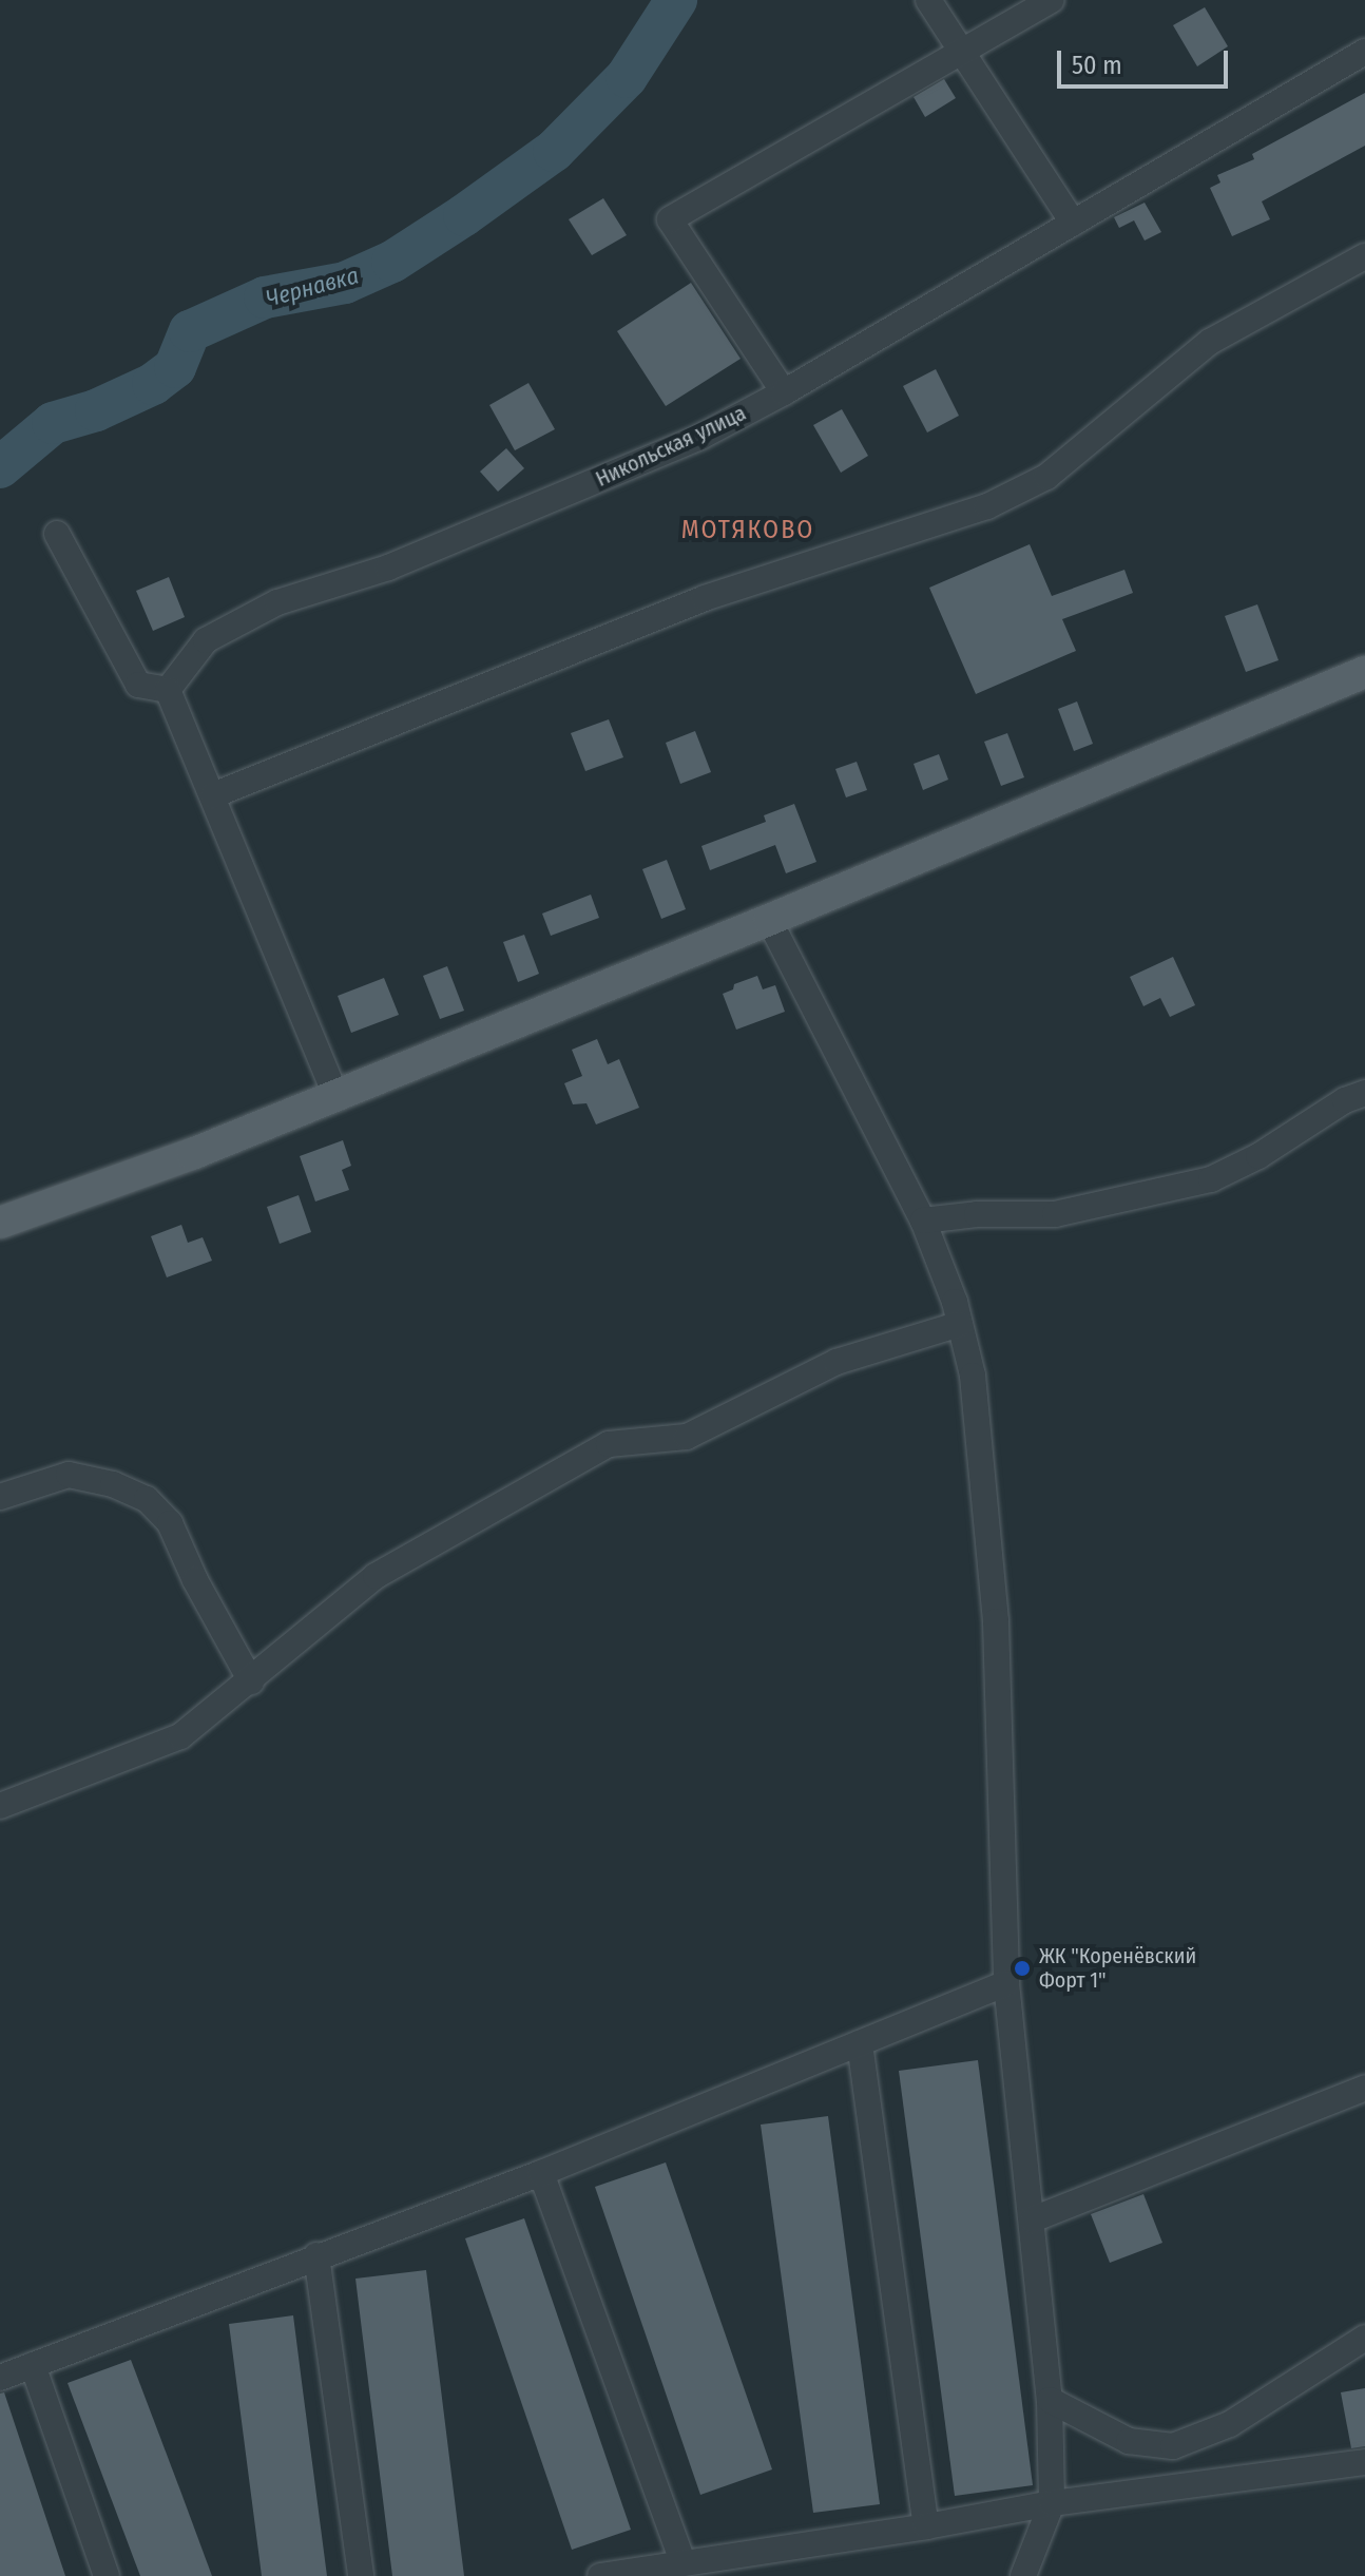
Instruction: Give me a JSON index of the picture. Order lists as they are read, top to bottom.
{
  "streets": {
    "street": ["Никольская улица"]
  },
  "districts": ["МОТЯКОВО"],
  "water": ["Чернавка"],
  "places": ["ЖК \"Коренёвский Форт 1\""],
  "scale_bar": "50 m"
}
